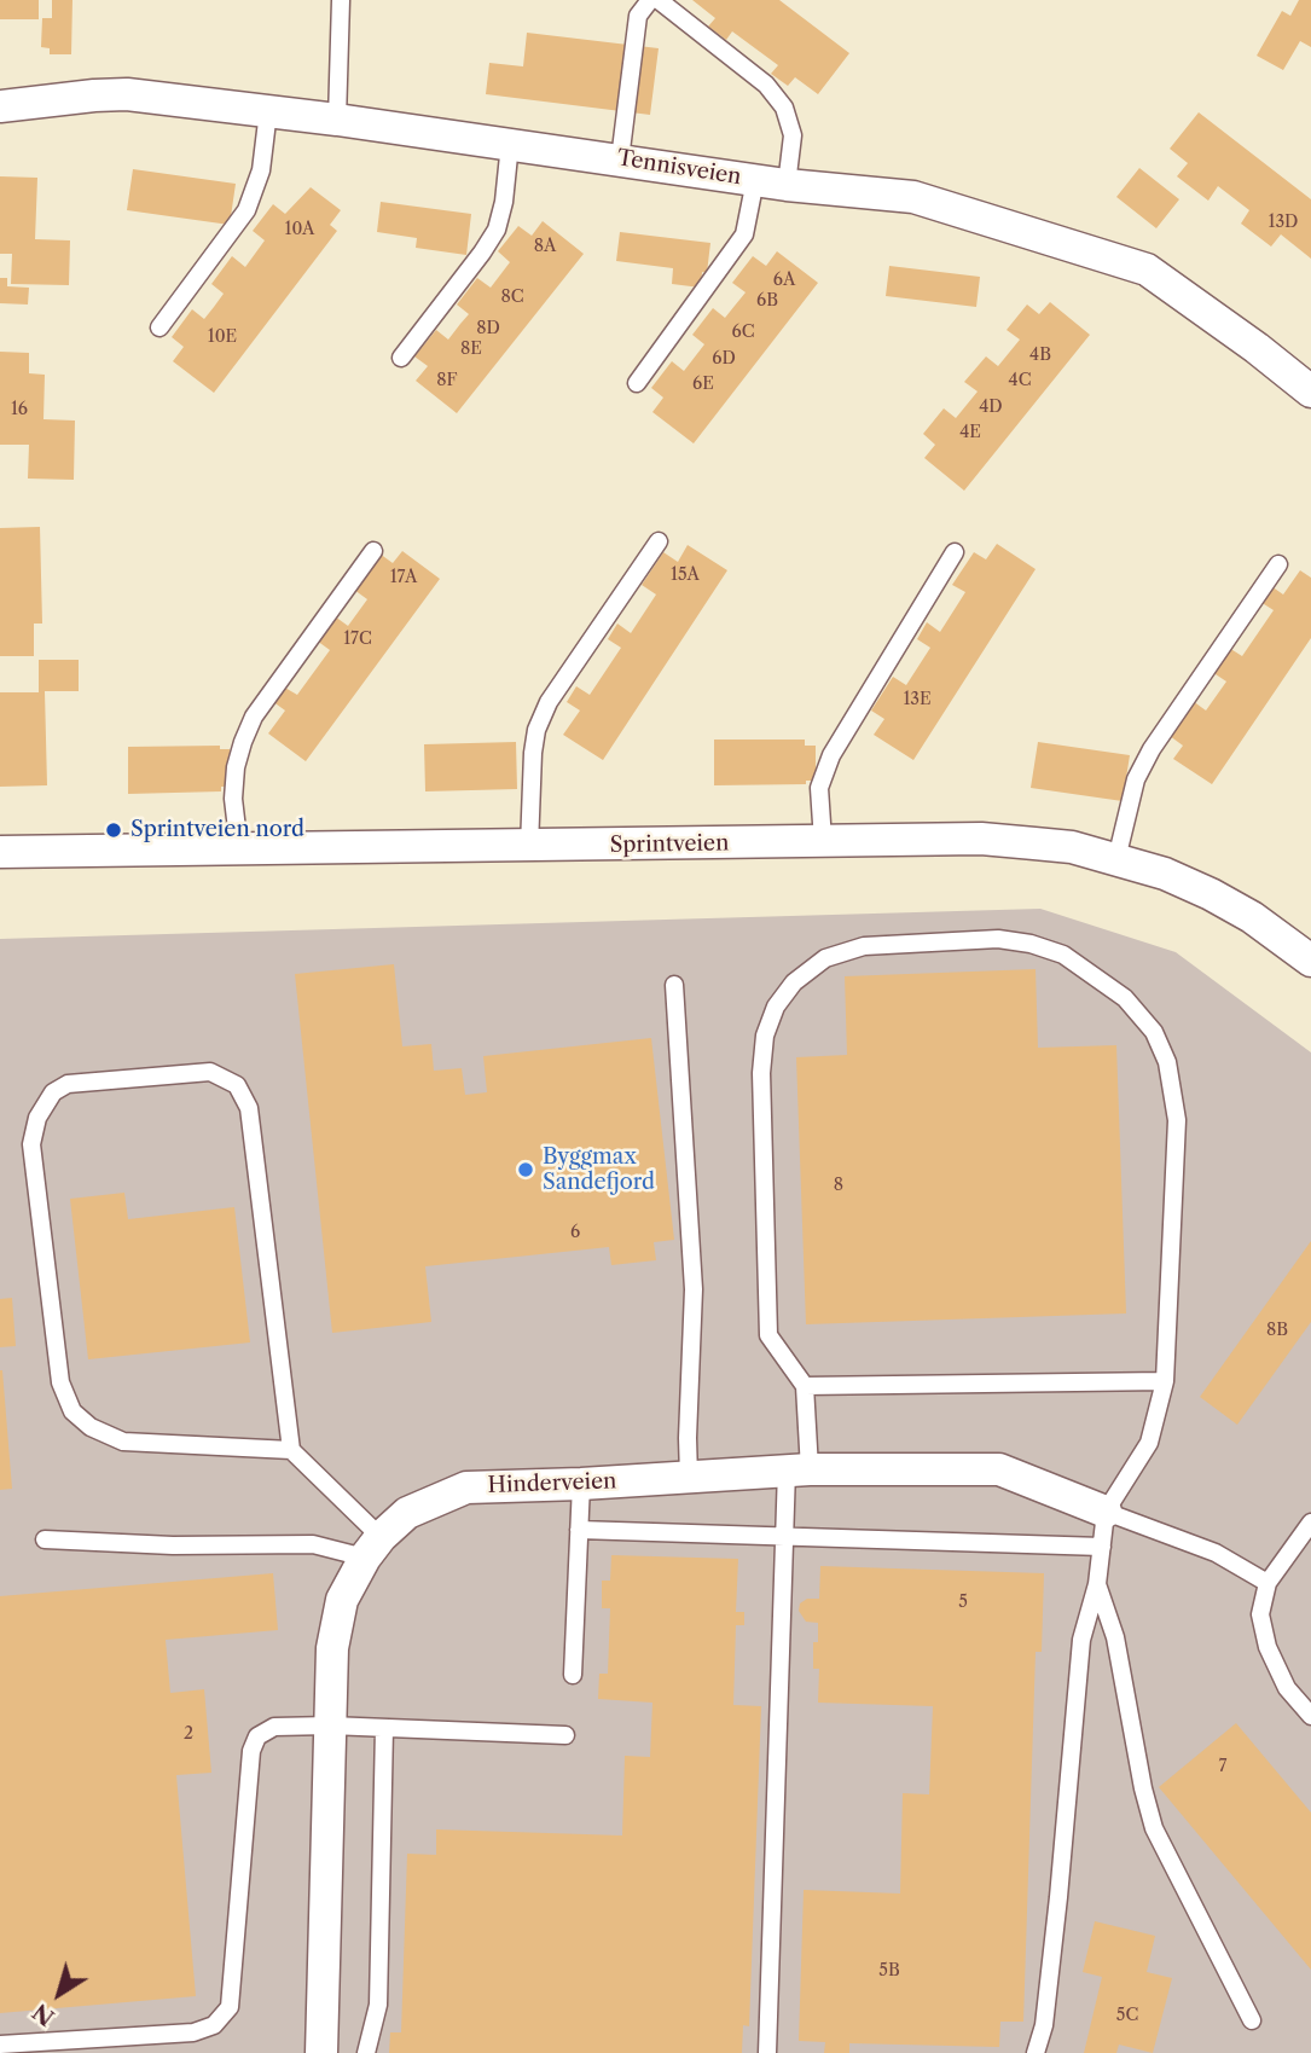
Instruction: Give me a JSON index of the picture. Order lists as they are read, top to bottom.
{
  "streets": {
    "street": ["Tennisveien", "Sprintveien", "Hinderveien"]
  },
  "places": ["Sprintveien nord", "Byggmax Sandefjord"],
  "house_numbers": [
    "13D",
    "10A",
    "8A",
    "6A",
    "8C",
    "6B",
    "8D",
    "6C",
    "10E",
    "8E",
    "4B",
    "6D",
    "8F",
    "4C",
    "6E",
    "4D",
    "16",
    "4E",
    "15A",
    "17A",
    "17C",
    "13E",
    "8",
    "6",
    "8B",
    "5",
    "2",
    "7",
    "5B",
    "5C"
  ],
  "north": "bottom left"
}
